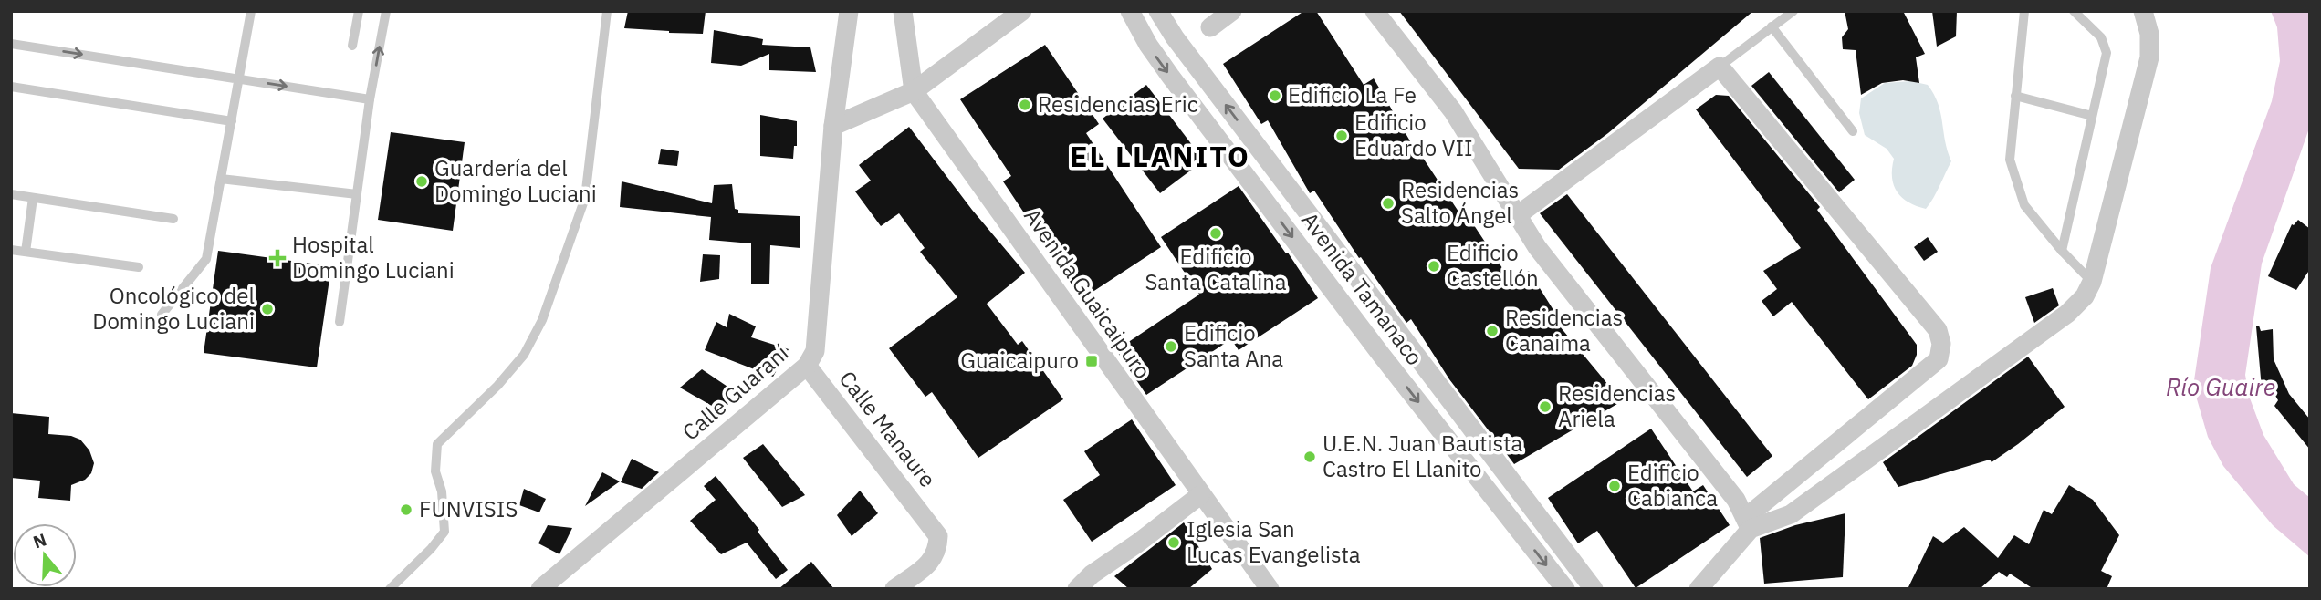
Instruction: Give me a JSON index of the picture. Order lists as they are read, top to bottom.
{
  "streets": {
    "street": [
      "Avenida Tamanaco",
      "Avenida Guaicaipuro",
      "Calle Guaraní",
      "Calle Manaure"
    ]
  },
  "crossings": [
    ["Calle Guaraní", "Calle Manaure"]
  ],
  "districts": ["EL LLANITO"],
  "water": ["Río Guaire"],
  "places": {
    "other": [
      "Edificio La Fe",
      "Residencias Eric",
      "Edificio Eduardo VII",
      "Guardería del Domingo Luciani",
      "Residencias Salto Ángel",
      "Edificio Santa Catalina",
      "Edificio Castellón",
      "Oncológico del Domingo Luciani",
      "Residencias Canaima",
      "Edificio Santa Ana",
      "Residencias Ariela",
      "U.E.N. Juan Bautista Castro El Llanito",
      "Edificio Cabianca",
      "FUNVISIS",
      "Iglesia San Lucas Evangelista"
    ],
    "health": ["Hospital Domingo Luciani"],
    "transit": ["Guaicaipuro"]
  },
  "north": "top"
}
